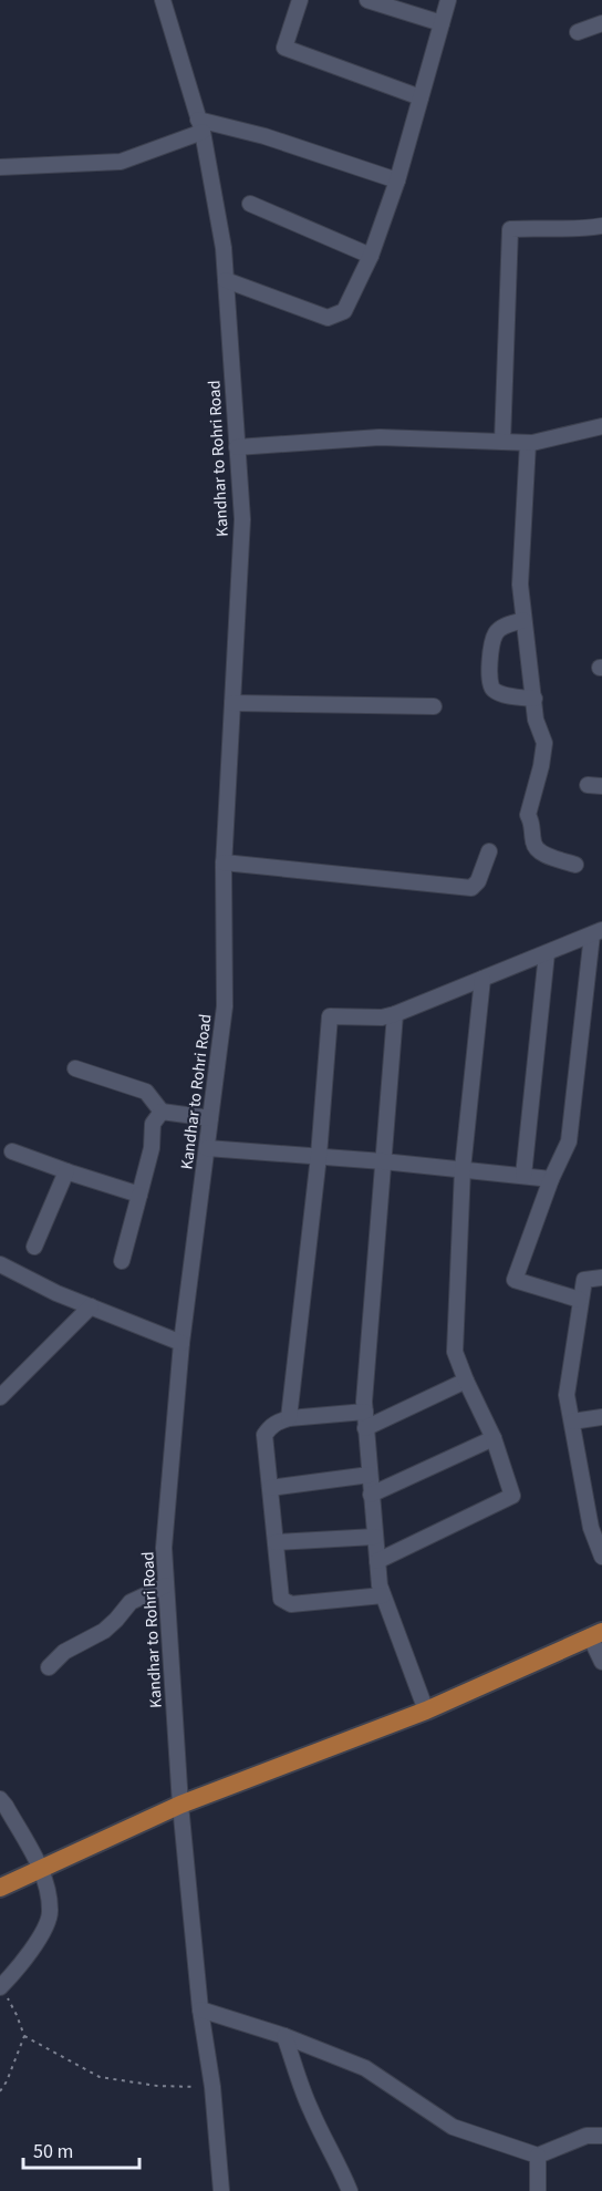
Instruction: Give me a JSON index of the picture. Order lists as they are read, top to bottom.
{
  "streets": {
    "street": ["Kandhar to Rohri Road"]
  },
  "scale_bar": "50 m"
}
